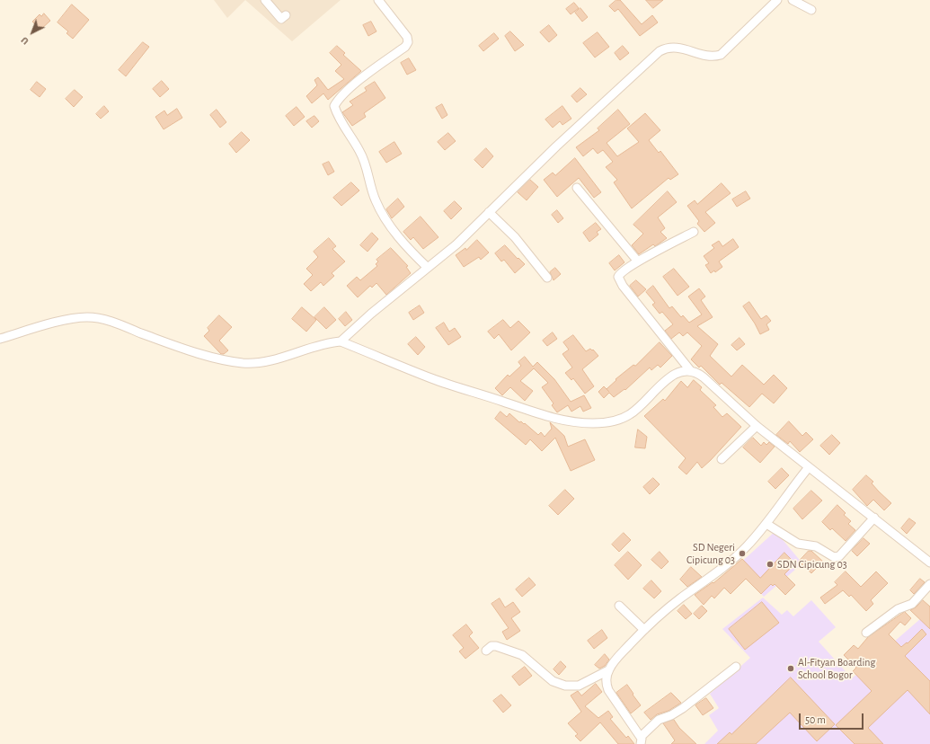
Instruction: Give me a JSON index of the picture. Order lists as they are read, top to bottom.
{
  "places": ["SD Negeri Cipicung 03", "SDN Cipicung 03", "Al-Fityan Boarding School Bogor"],
  "scale_bar": "50 m",
  "north": "bottom left"
}
